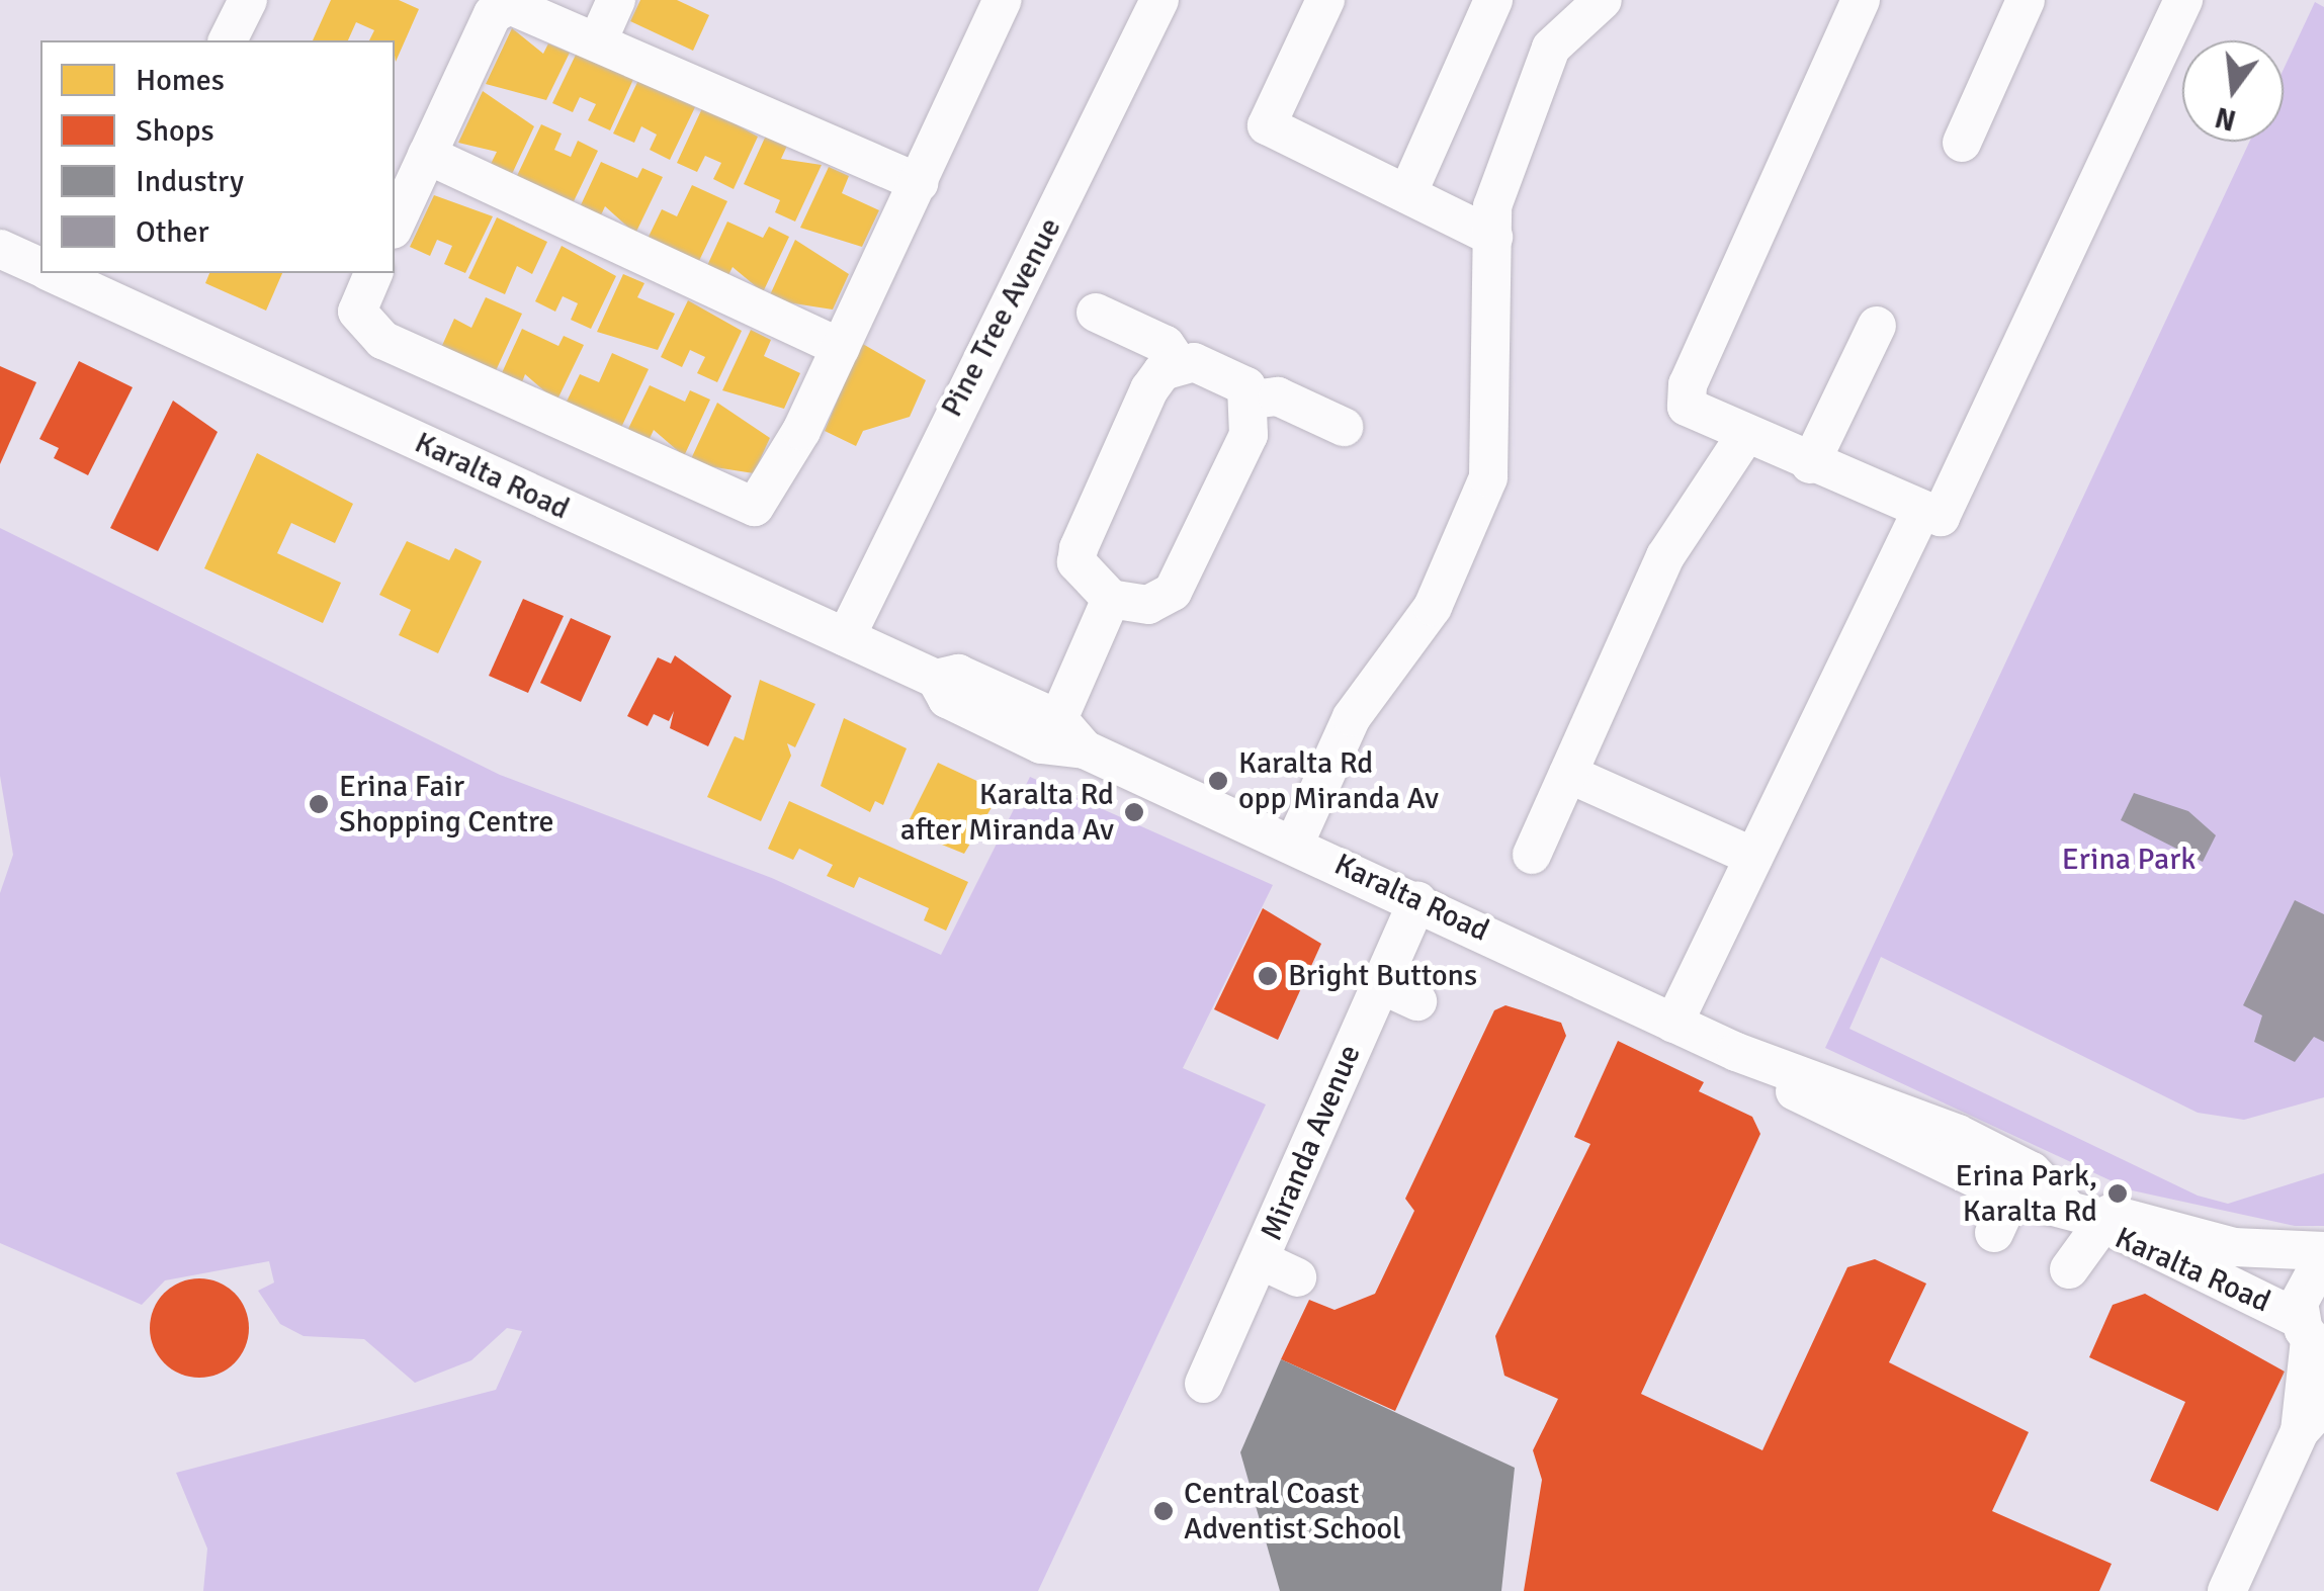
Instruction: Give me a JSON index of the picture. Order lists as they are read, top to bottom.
{
  "streets": {
    "street": ["Pine Tree Avenue", "Karalta Road", "Miranda Avenue"]
  },
  "crossings": [
    ["Pine Tree Avenue", "Karalta Road"],
    ["Karalta Road", "Miranda Avenue"]
  ],
  "parks": ["Erina Park"],
  "places": [
    "Karalta Rd opp Miranda Av",
    "Erina Fair Shopping Centre",
    "Karalta Rd after Miranda Av",
    "Bright Buttons",
    "Erina Park, Karalta Rd",
    "Central Coast Adventist School"
  ],
  "legend": [
    "Homes",
    "Shops",
    "Industry",
    "Other"
  ],
  "north": "bottom"
}
